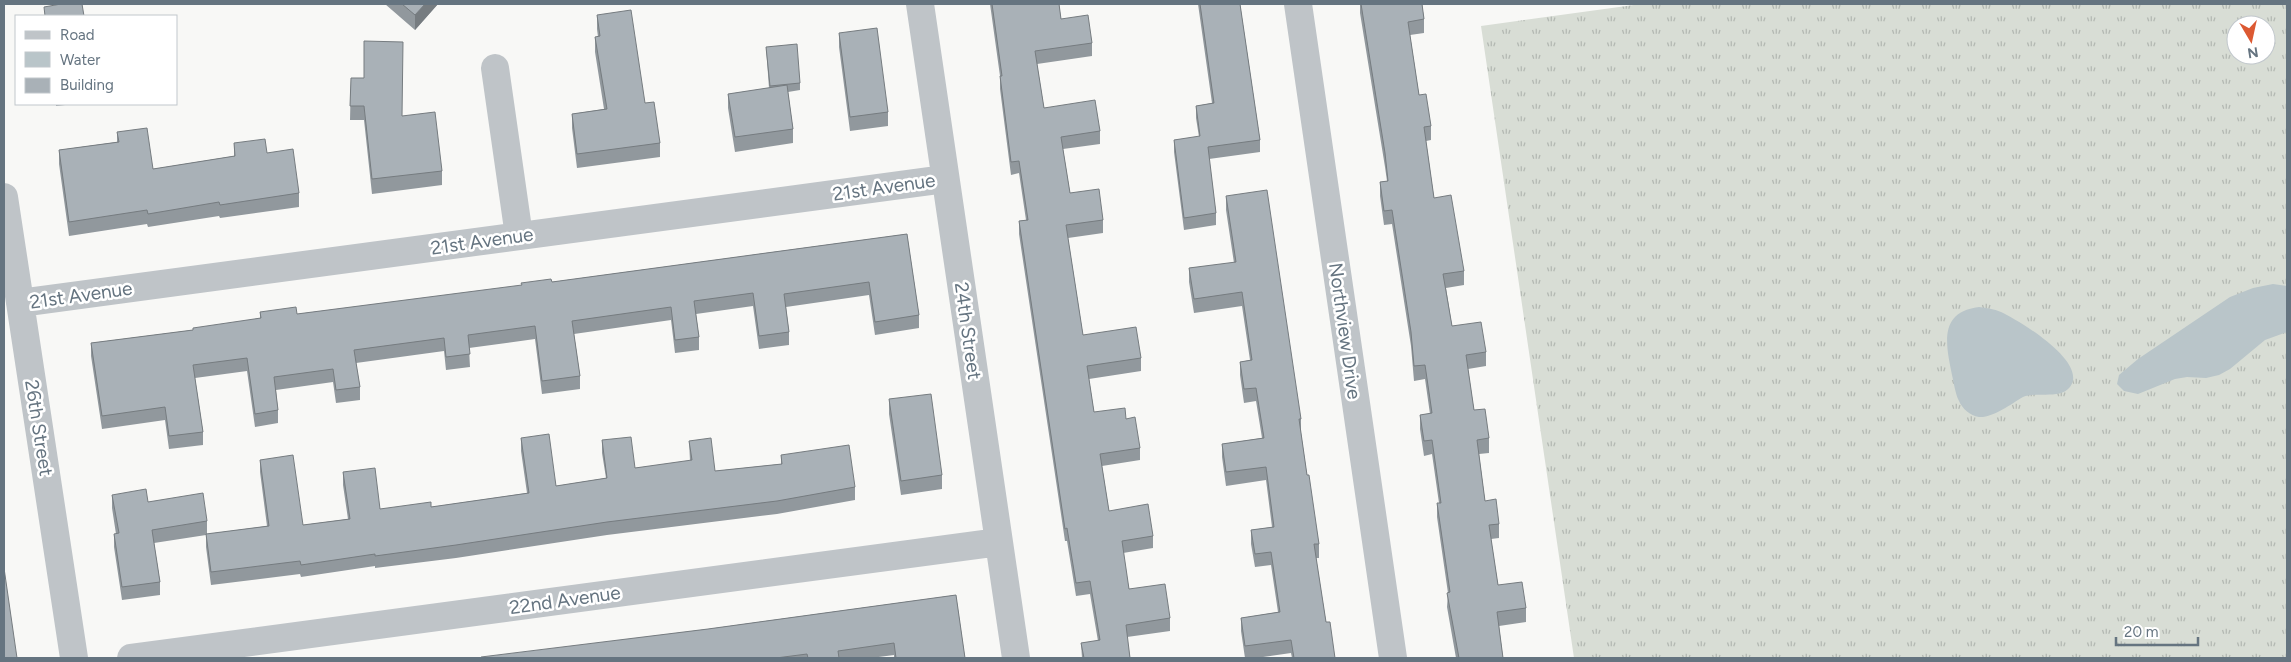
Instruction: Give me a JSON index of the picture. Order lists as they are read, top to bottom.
{
  "streets": {
    "street": [
      "21st Avenue",
      "24th Street",
      "Northview Drive",
      "26th Street",
      "22nd Avenue"
    ]
  },
  "crossings": [
    ["21st Avenue", "24th Street"],
    ["21st Avenue", "26th Street"],
    ["24th Street", "22nd Avenue"]
  ],
  "legend": ["Road", "Water", "Building"],
  "scale_bar": "20 m",
  "north": "bottom"
}
